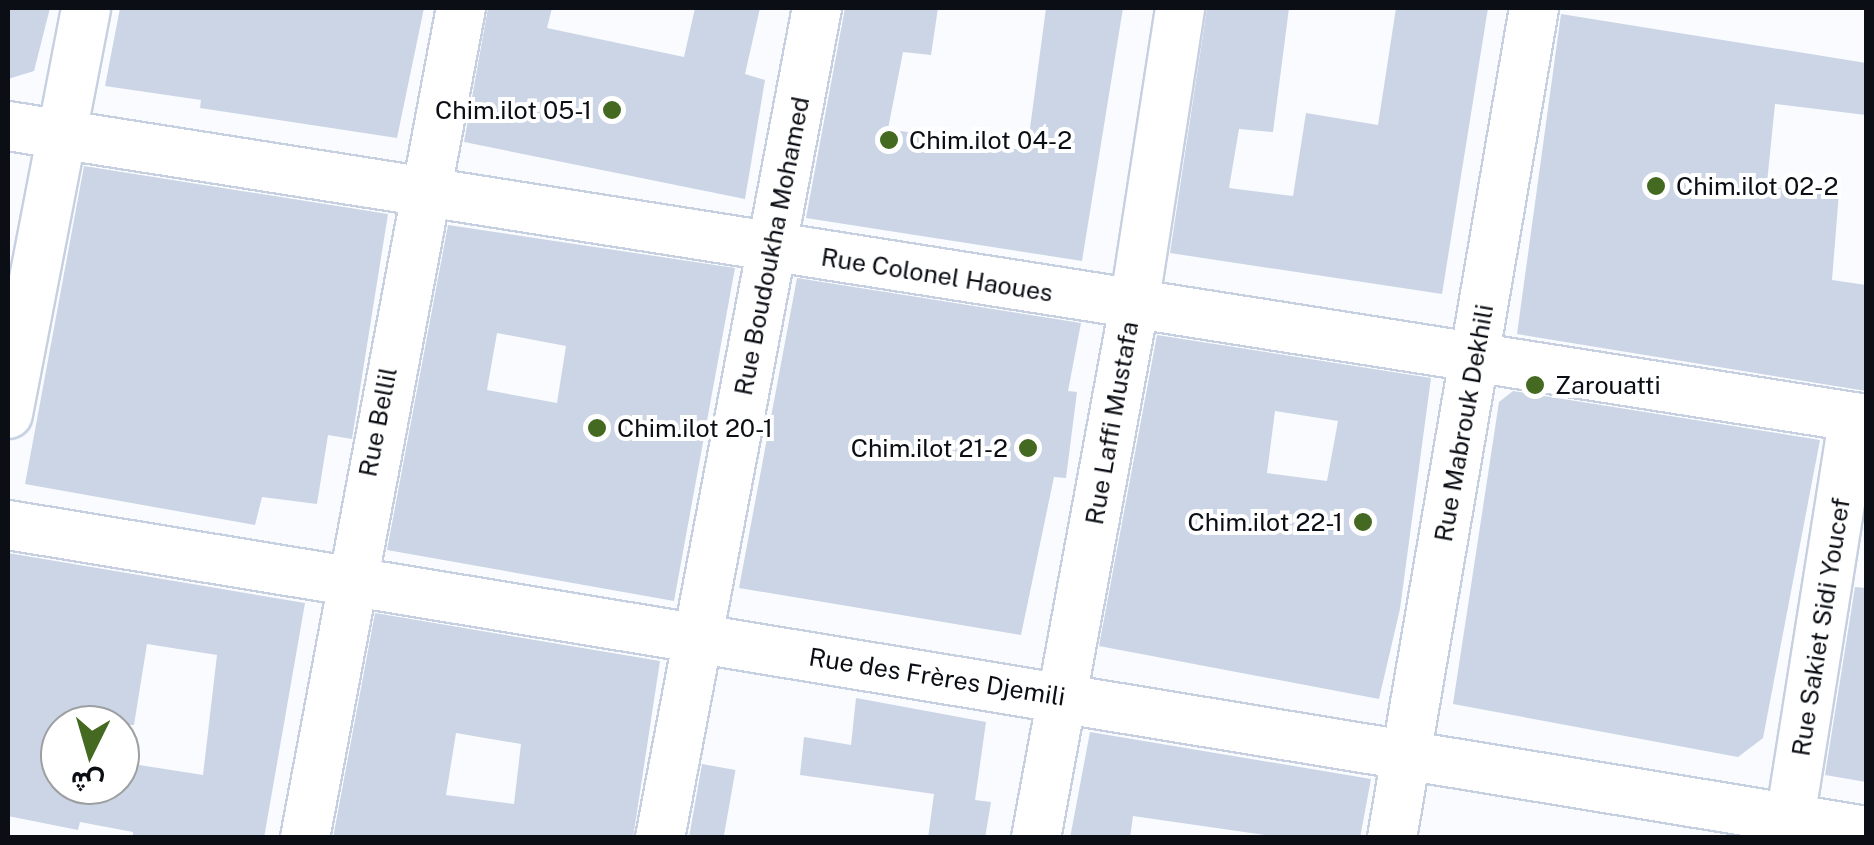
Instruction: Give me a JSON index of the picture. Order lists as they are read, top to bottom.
{
  "streets": {
    "street": [
      "Rue Boudoukha Mohamed",
      "Rue Colonel Haoues",
      "Rue Bellil",
      "Rue Laffi Mustafa",
      "Rue Mabrouk Dekhili",
      "Rue Sakiet Sidi Youcef",
      "Rue des Frères Djemili"
    ]
  },
  "crossings": [
    ["Rue Boudoukha Mohamed", "Rue Colonel Haoues"],
    ["Rue Boudoukha Mohamed", "Rue des Frères Djemili"],
    ["Rue Colonel Haoues", "Rue Bellil"],
    ["Rue Colonel Haoues", "Rue Laffi Mustafa"],
    ["Rue Colonel Haoues", "Rue Mabrouk Dekhili"],
    ["Rue Colonel Haoues", "Rue Sakiet Sidi Youcef"],
    ["Rue Bellil", "Rue des Frères Djemili"],
    ["Rue Laffi Mustafa", "Rue des Frères Djemili"],
    ["Rue Mabrouk Dekhili", "Rue des Frères Djemili"],
    ["Rue Sakiet Sidi Youcef", "Rue des Frères Djemili"]
  ],
  "places": [
    "Chim.ilot 05-1",
    "Chim.ilot 04-2",
    "Chim.ilot 02-2",
    "Zarouatti",
    "Chim.ilot 20-1",
    "Chim.ilot 21-2",
    "Chim.ilot 22-1"
  ],
  "north": "bottom"
}
